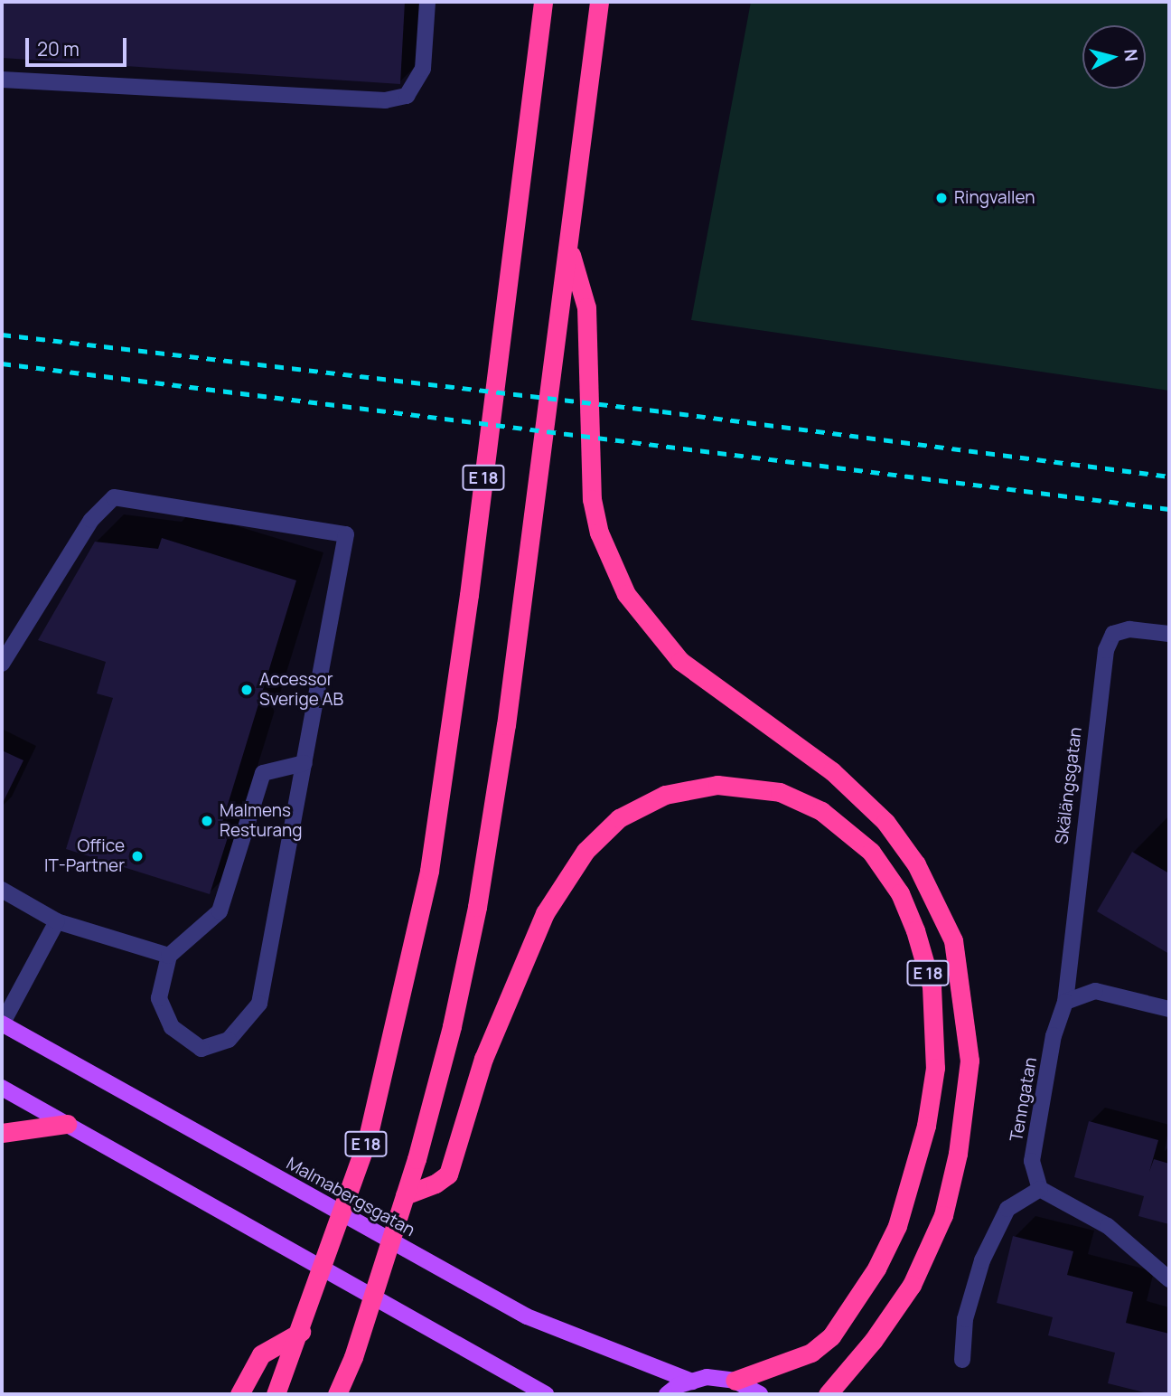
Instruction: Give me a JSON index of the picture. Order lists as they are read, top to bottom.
{
  "streets": {
    "highway": ["E 18"],
    "main road": ["Malmabergsgatan"],
    "street": ["Skälängsgatan", "Tenngatan"]
  },
  "crossings": [
    ["Skälängsgatan", "Tenngatan"]
  ],
  "places": [
    "Ringvallen",
    "Accessor Sverige AB",
    "Malmens Resturang",
    "Office IT-Partner"
  ],
  "scale_bar": "20 m",
  "north": "right"
}
